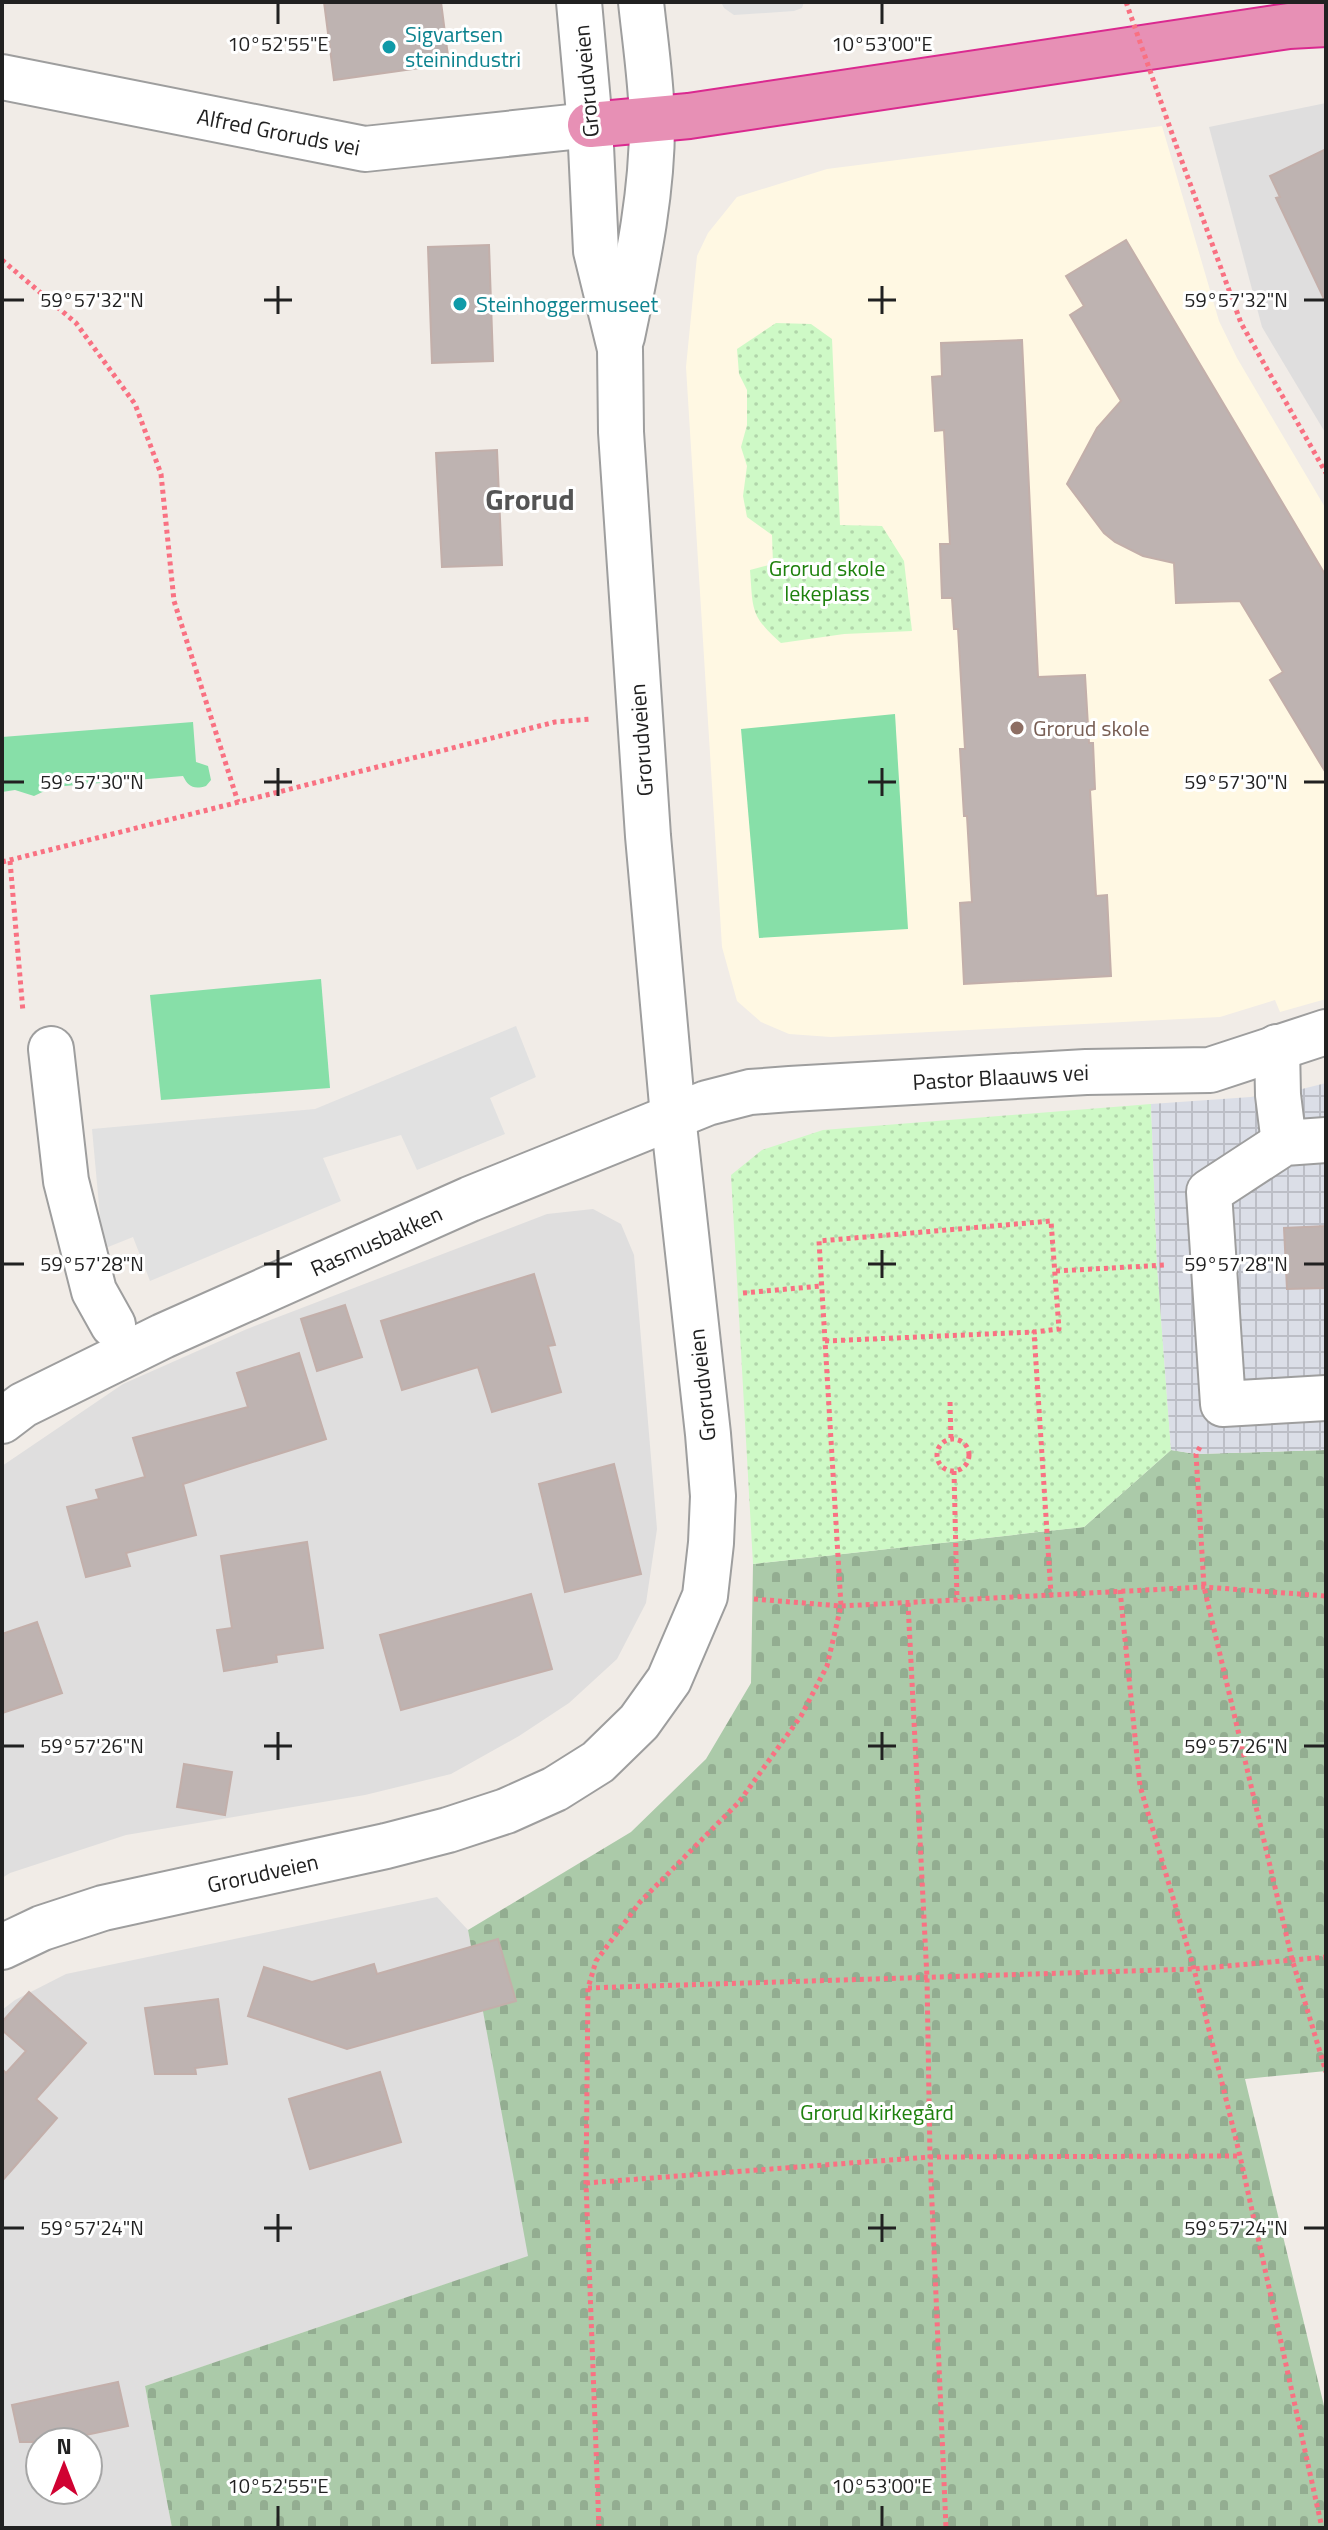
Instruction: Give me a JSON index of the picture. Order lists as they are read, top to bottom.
{
  "streets": {
    "street": [
      "Grorudveien",
      "Alfred Groruds vei",
      "Pastor Blaauws vei",
      "Rasmusbakken"
    ]
  },
  "crossings": [
    ["Grorudveien", "Alfred Groruds vei"],
    ["Grorudveien", "Pastor Blaauws vei"],
    ["Grorudveien", "Rasmusbakken"],
    ["Pastor Blaauws vei", "Rasmusbakken"]
  ],
  "districts": ["Grorud"],
  "parks": ["Grorud skole lekeplass", "Grorud kirkegård"],
  "places": ["Sigvartsen steinindustri", "Steinhoggermuseet", "Grorud skole"],
  "north": "top",
  "coordinates": [
    "10°52'55\"E",
    "10°53'00\"E",
    "59°57'32\"N",
    "59°57'30\"N",
    "59°57'28\"N",
    "59°57'26\"N",
    "59°57'24\"N"
  ]
}
